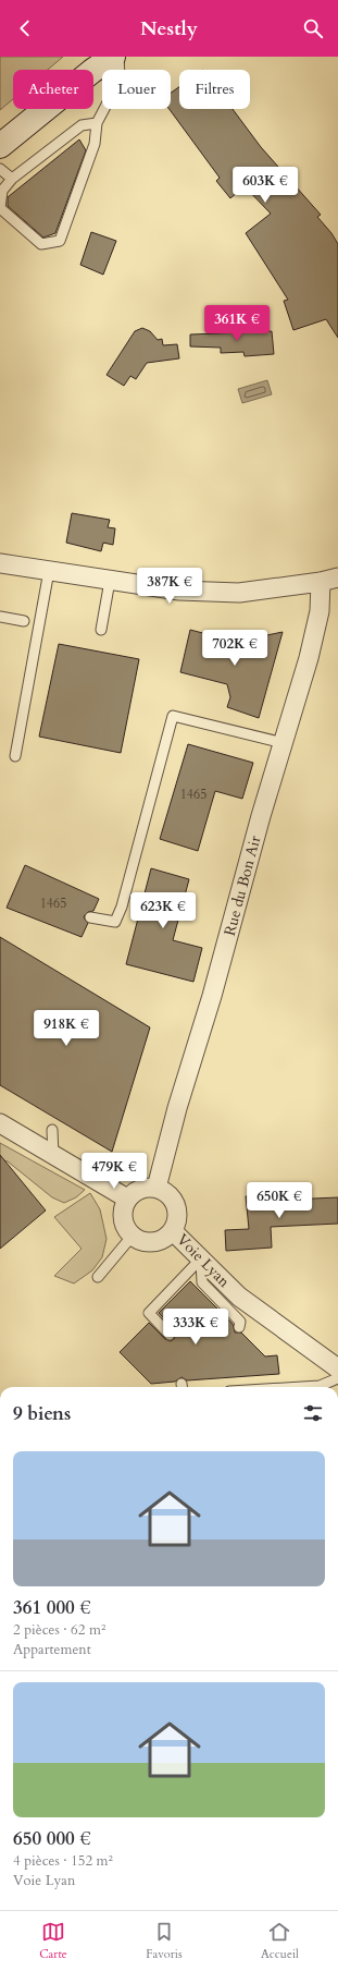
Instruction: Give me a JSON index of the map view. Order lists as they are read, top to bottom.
{
  "streets": {
    "street": ["Rue du Bon Air", "Voie Lyan"]
  },
  "crossings": [
    ["Rue du Bon Air", "Voie Lyan"]
  ],
  "house_numbers": ["1465", "1465"],
  "page": {
    "header": "Nestly",
    "chip": ["Acheter", "Louer", "Filtres"],
    "price": [
      "603K €",
      "361K €",
      "387K €",
      "702K €",
      "623K €",
      "918K €",
      "479K €",
      "650K €",
      "333K €"
    ],
    "heading": "9 biens",
    "list": [
      {
        "name": "361 000 €",
        "note": "2 pièces · 62 m² · Appartement"
      },
      {
        "name": "650 000 €",
        "note": "4 pièces · 152 m² · Voie Lyan"
      }
    ],
    "tabs": ["Carte", "Favoris", "Accueil"]
  }
}
